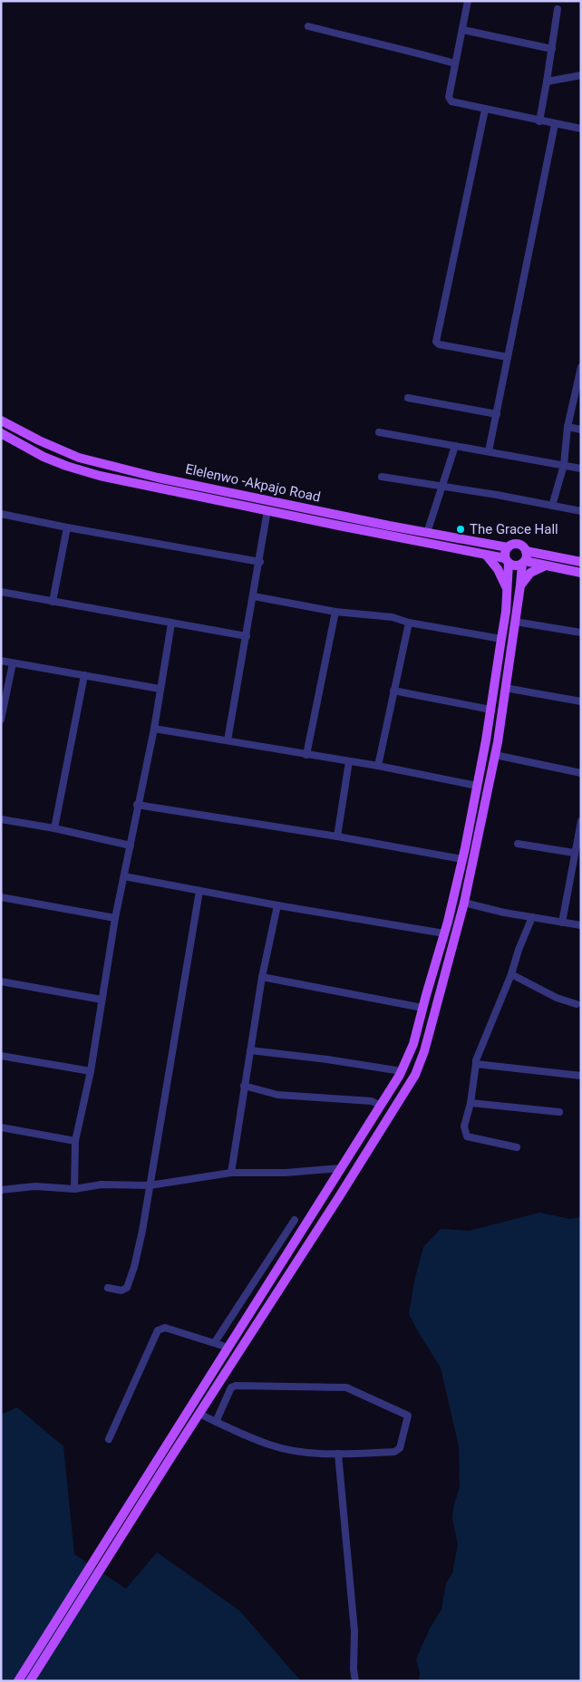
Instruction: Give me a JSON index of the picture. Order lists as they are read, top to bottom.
{
  "streets": {
    "main road": ["Elelenwo -Akpajo Road"]
  },
  "places": ["The Grace Hall"]
}
